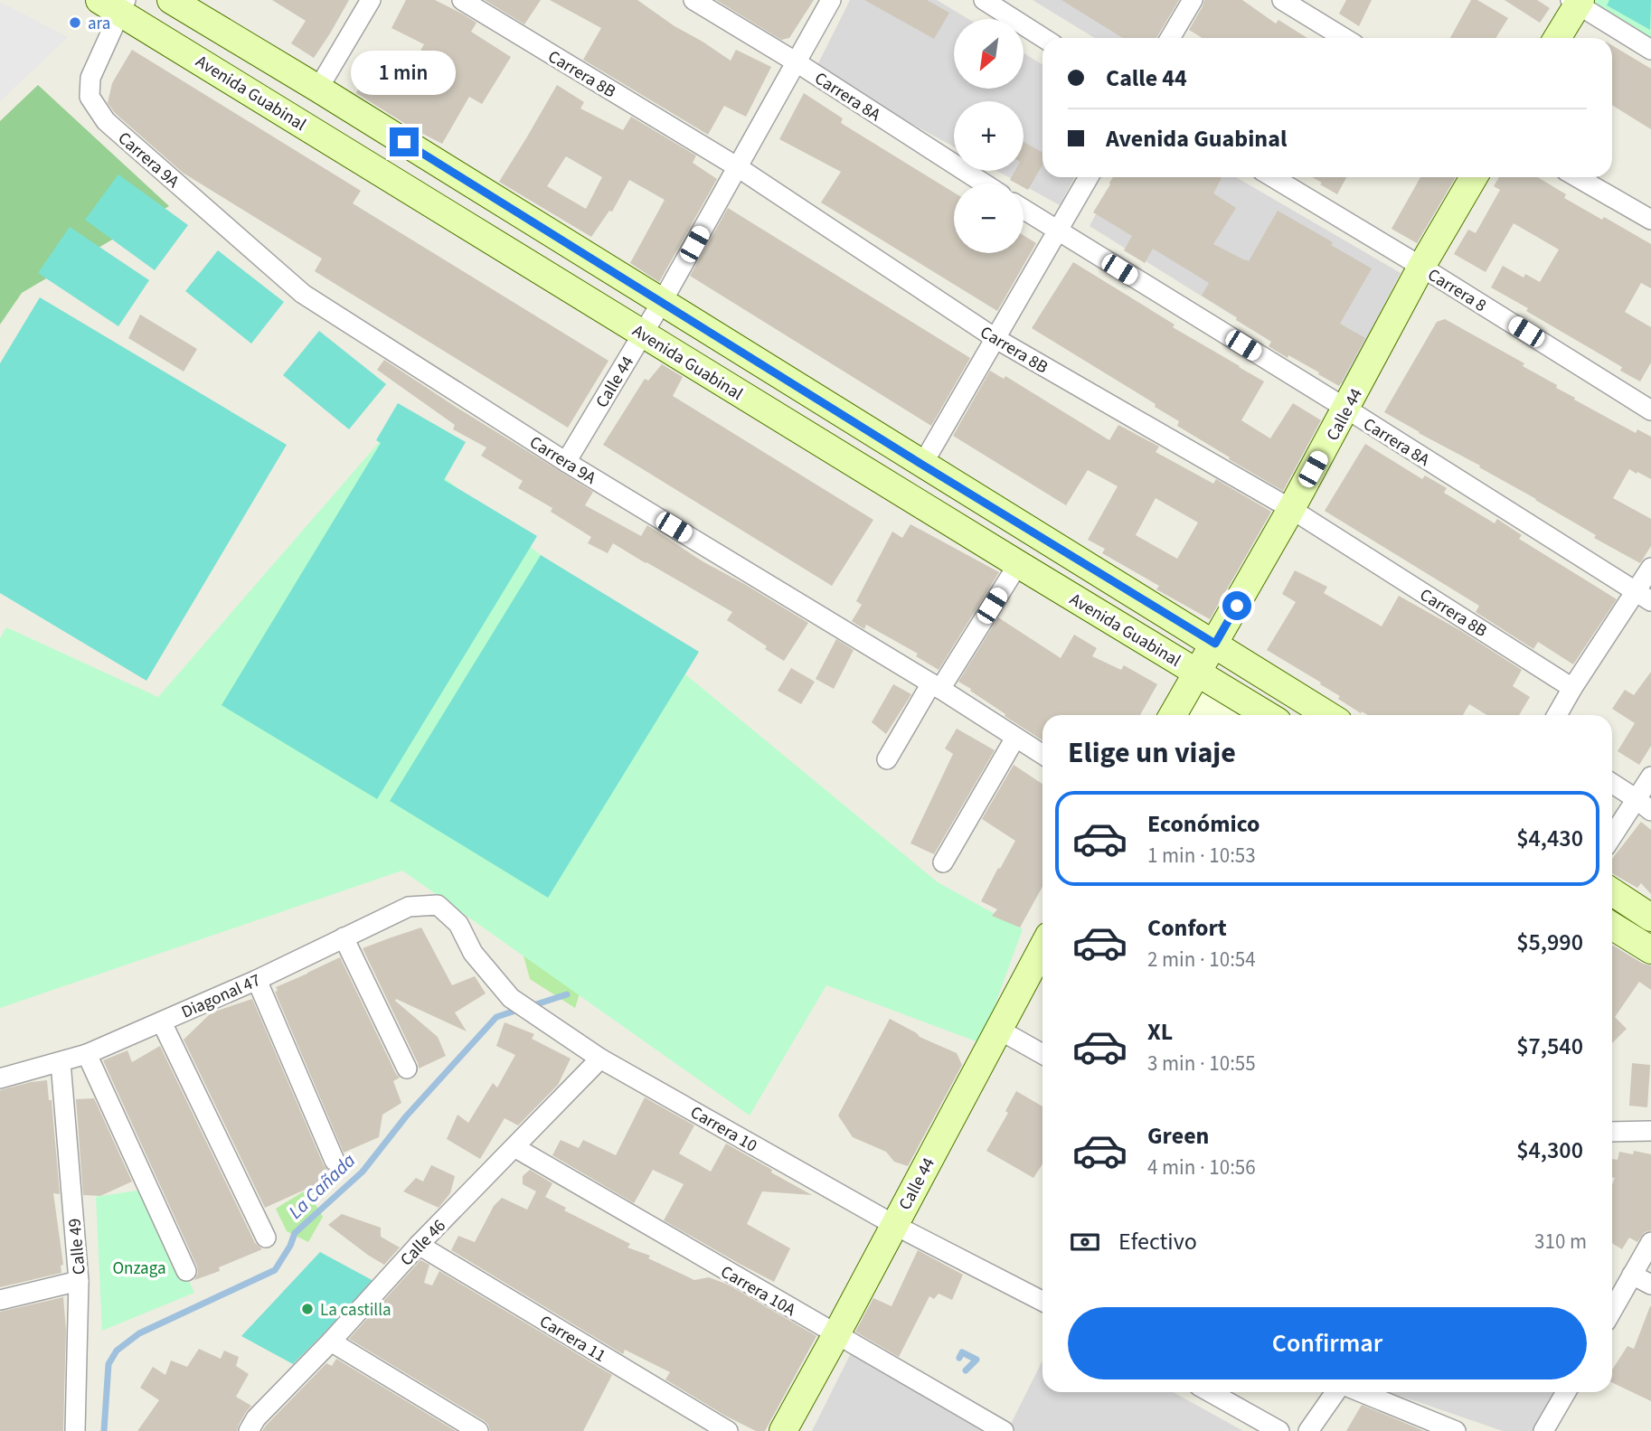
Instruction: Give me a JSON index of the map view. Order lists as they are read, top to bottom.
{
  "streets": {
    "main road": ["Avenida Guabinal", "Calle 44"],
    "street": [
      "Carrera 8B",
      "Carrera 8A",
      "Carrera 9A",
      "Carrera 8",
      "Diagonal 47",
      "Carrera 10",
      "Calle 46",
      "Calle 49",
      "Carrera 10A",
      "Carrera 11"
    ]
  },
  "crossings": [
    ["Carrera 8B", "Calle 44"],
    ["Avenida Guabinal", "Carrera 9A"],
    ["Avenida Guabinal", "Calle 44"],
    ["Carrera 8A", "Calle 44"],
    ["Carrera 9A", "Calle 44"],
    ["Carrera 8", "Calle 44"],
    ["Calle 44", "Carrera 10"],
    ["Calle 44", "Carrera 10A"],
    ["Diagonal 47", "Carrera 10"],
    ["Diagonal 47", "Calle 49"],
    ["Carrera 10", "Calle 46"],
    ["Calle 46", "Carrera 10A"],
    ["Calle 46", "Carrera 11"]
  ],
  "water": ["La Cañada"],
  "parks": ["Onzaga"],
  "places": ["ara", "La castilla"],
  "north": "bottom left",
  "page": {
    "map_buttons": ["+", "−"],
    "banner": ["Calle 44", "Avenida Guabinal"],
    "bubble": "1 min",
    "heading": "Elige un viaje",
    "list": [
      {
        "name": "Económico",
        "note": "1 min · 10:53",
        "value": "$4,430"
      },
      {
        "name": "Confort",
        "note": "2 min · 10:54",
        "value": "$5,990"
      },
      {
        "name": "XL",
        "note": "3 min · 10:55",
        "value": "$7,540"
      },
      {
        "name": "Green",
        "note": "4 min · 10:56",
        "value": "$4,300"
      }
    ],
    "pay": ["Efectivo", "310 m"],
    "buttons": "Confirmar"
  }
}
